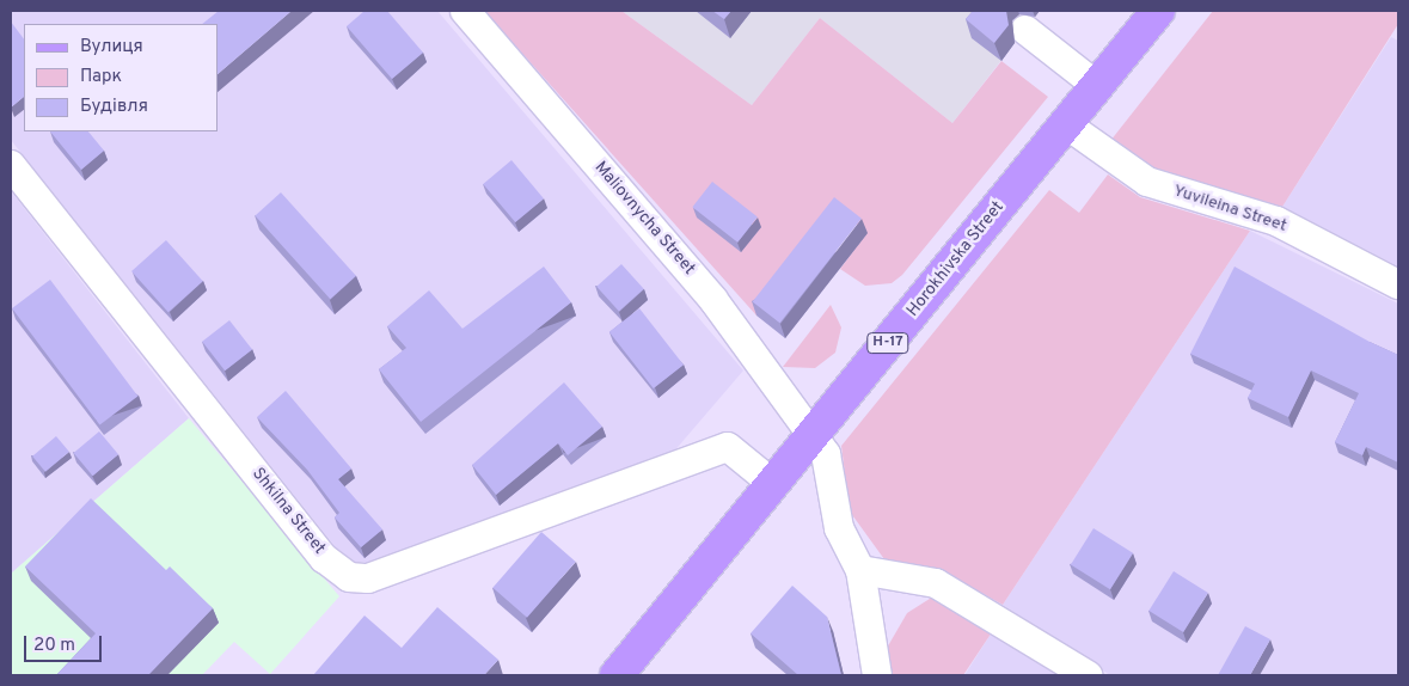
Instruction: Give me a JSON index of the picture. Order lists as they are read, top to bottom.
{
  "streets": {
    "main road": ["Horokhivska Street", "Н-17"],
    "street": ["Yuvileina Street", "Maliovnycha Street", "Shkilna Street"]
  },
  "crossings": [
    ["Yuvileina Street", "Horokhivska Street"],
    ["Maliovnycha Street", "Horokhivska Street"],
    ["Horokhivska Street", "Shkilna Street"]
  ],
  "legend": ["Вулиця", "Парк", "Будівля"],
  "scale_bar": "20 m"
}
